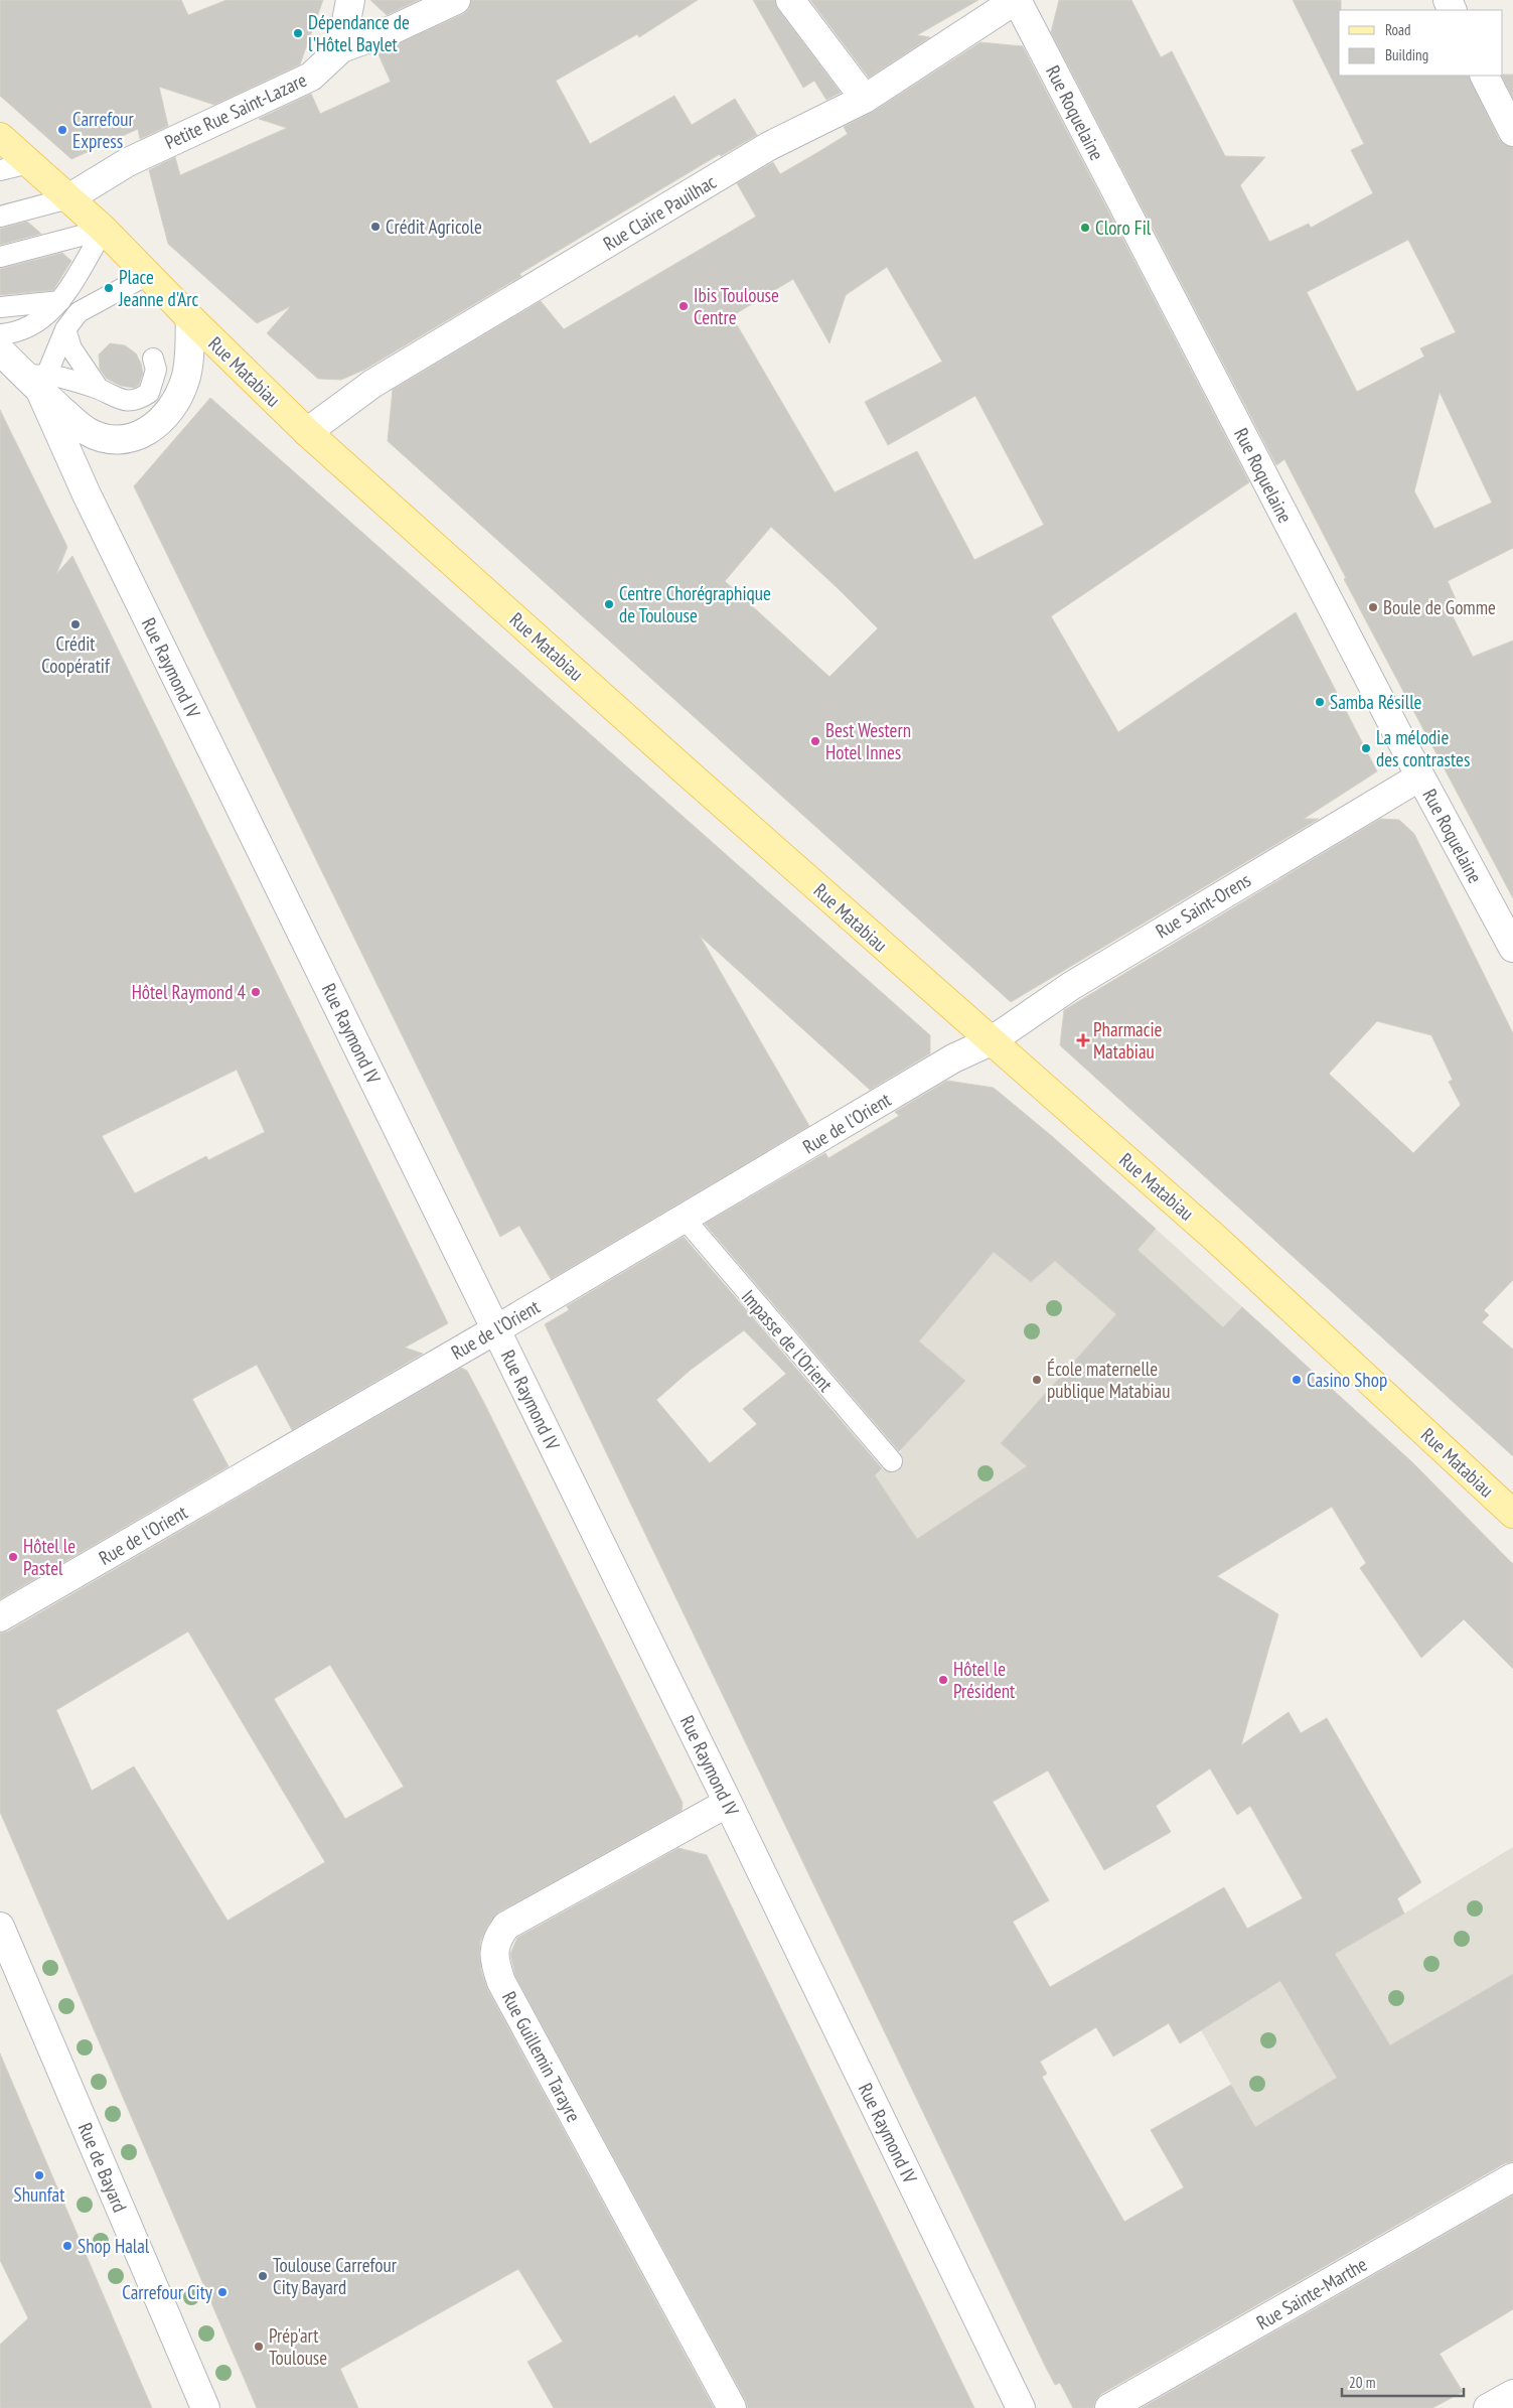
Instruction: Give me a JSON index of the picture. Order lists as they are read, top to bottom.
{
  "streets": {
    "main road": ["Rue Matabiau"],
    "street": [
      "Petite Rue Saint-Lazare",
      "Rue Roquelaine",
      "Rue Claire Pauilhac",
      "Rue Raymond IV",
      "Rue Saint-Orens",
      "Rue de l'Orient",
      "Rue Guillemin Tarayre",
      "Rue de Bayard",
      "Rue Sainte-Marthe"
    ],
    "lane": ["Impasse de l'Orient"]
  },
  "crossings": [
    ["Rue Roquelaine", "Rue Claire Pauilhac"],
    ["Rue Roquelaine", "Rue Saint-Orens"],
    ["Rue Claire Pauilhac", "Rue Matabiau"],
    ["Rue Matabiau", "Rue Saint-Orens"],
    ["Rue Matabiau", "Rue de l'Orient"],
    ["Rue Raymond IV", "Rue de l'Orient"],
    ["Rue Raymond IV", "Rue Guillemin Tarayre"],
    ["Rue Saint-Orens", "Rue de l'Orient"],
    ["Rue de l'Orient", "Impasse de l'Orient"]
  ],
  "places": {
    "other": [
      "Dépendance de l'Hôtel Baylet",
      "Carrefour Express",
      "Crédit Agricole",
      "Cloro Fil",
      "Place Jeanne d'Arc",
      "Ibis Toulouse Centre",
      "Centre Chorégraphique de Toulouse",
      "Boule de Gomme",
      "Crédit Coopératif",
      "Samba Résille",
      "Best Western Hotel Innes",
      "La mélodie des contrastes",
      "Hôtel Raymond 4",
      "École maternelle publique Matabiau",
      "Casino Shop",
      "Hôtel le Pastel",
      "Hôtel le Président",
      "Shunfat",
      "Shop Halal",
      "Toulouse Carrefour City Bayard",
      "Carrefour City",
      "Prép'art Toulouse"
    ],
    "health": ["Pharmacie Matabiau"]
  },
  "legend": ["Road", "Building"],
  "scale_bar": "20 m"
}
